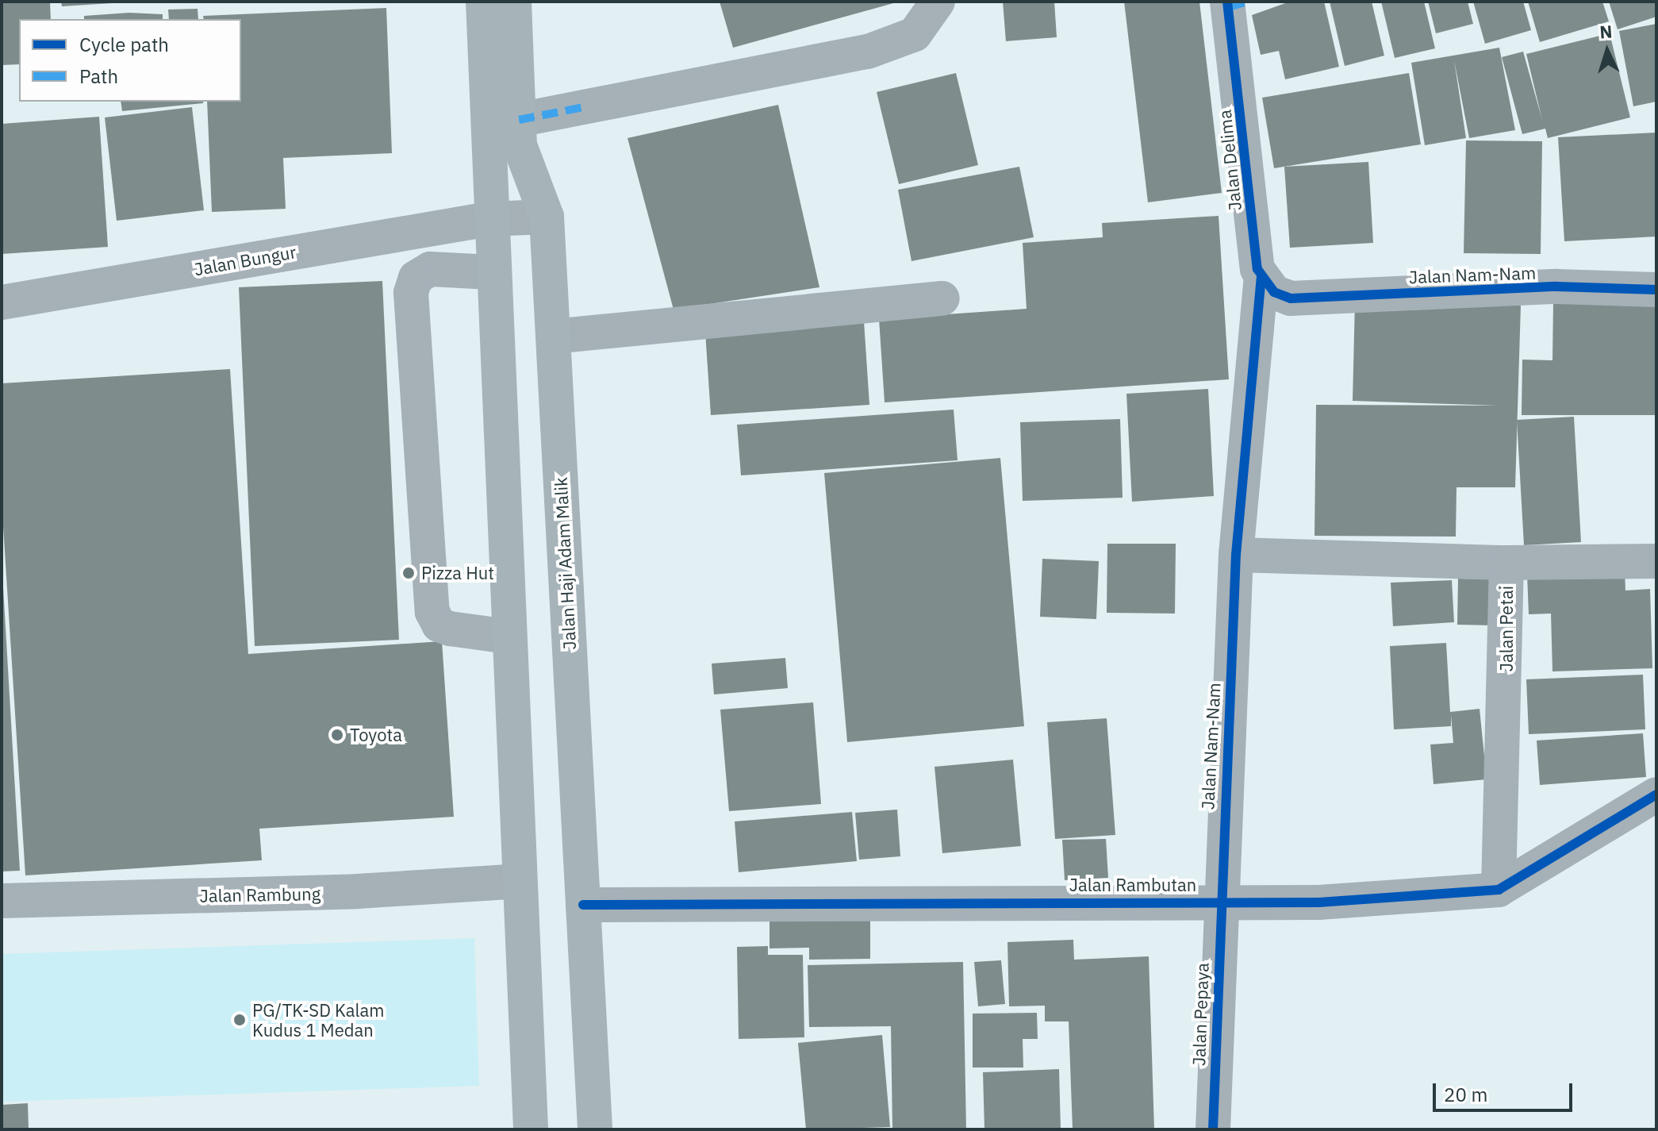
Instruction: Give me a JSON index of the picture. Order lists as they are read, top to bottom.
{
  "streets": {
    "main road": ["Jalan Haji Adam Malik"],
    "street": [
      "Jalan Delima",
      "Jalan Bungur",
      "Jalan Nam-Nam",
      "Jalan Petai",
      "Jalan Rambutan",
      "Jalan Rambung",
      "Jalan Pepaya"
    ]
  },
  "crossings": [
    ["Jalan Delima", "Jalan Nam-Nam"],
    ["Jalan Delima", "Jalan Petai"],
    ["Jalan Bungur", "Jalan Haji Adam Malik"],
    ["Jalan Nam-Nam", "Jalan Petai"],
    ["Jalan Nam-Nam", "Jalan Rambutan"],
    ["Jalan Nam-Nam", "Jalan Pepaya"],
    ["Jalan Haji Adam Malik", "Jalan Rambutan"],
    ["Jalan Petai", "Jalan Rambutan"],
    ["Jalan Rambutan", "Jalan Pepaya"]
  ],
  "places": ["Pizza Hut", "Toyota", "PG/TK-SD Kalam Kudus 1 Medan"],
  "legend": ["Cycle path", "Path"],
  "scale_bar": "20 m",
  "north": "top"
}
